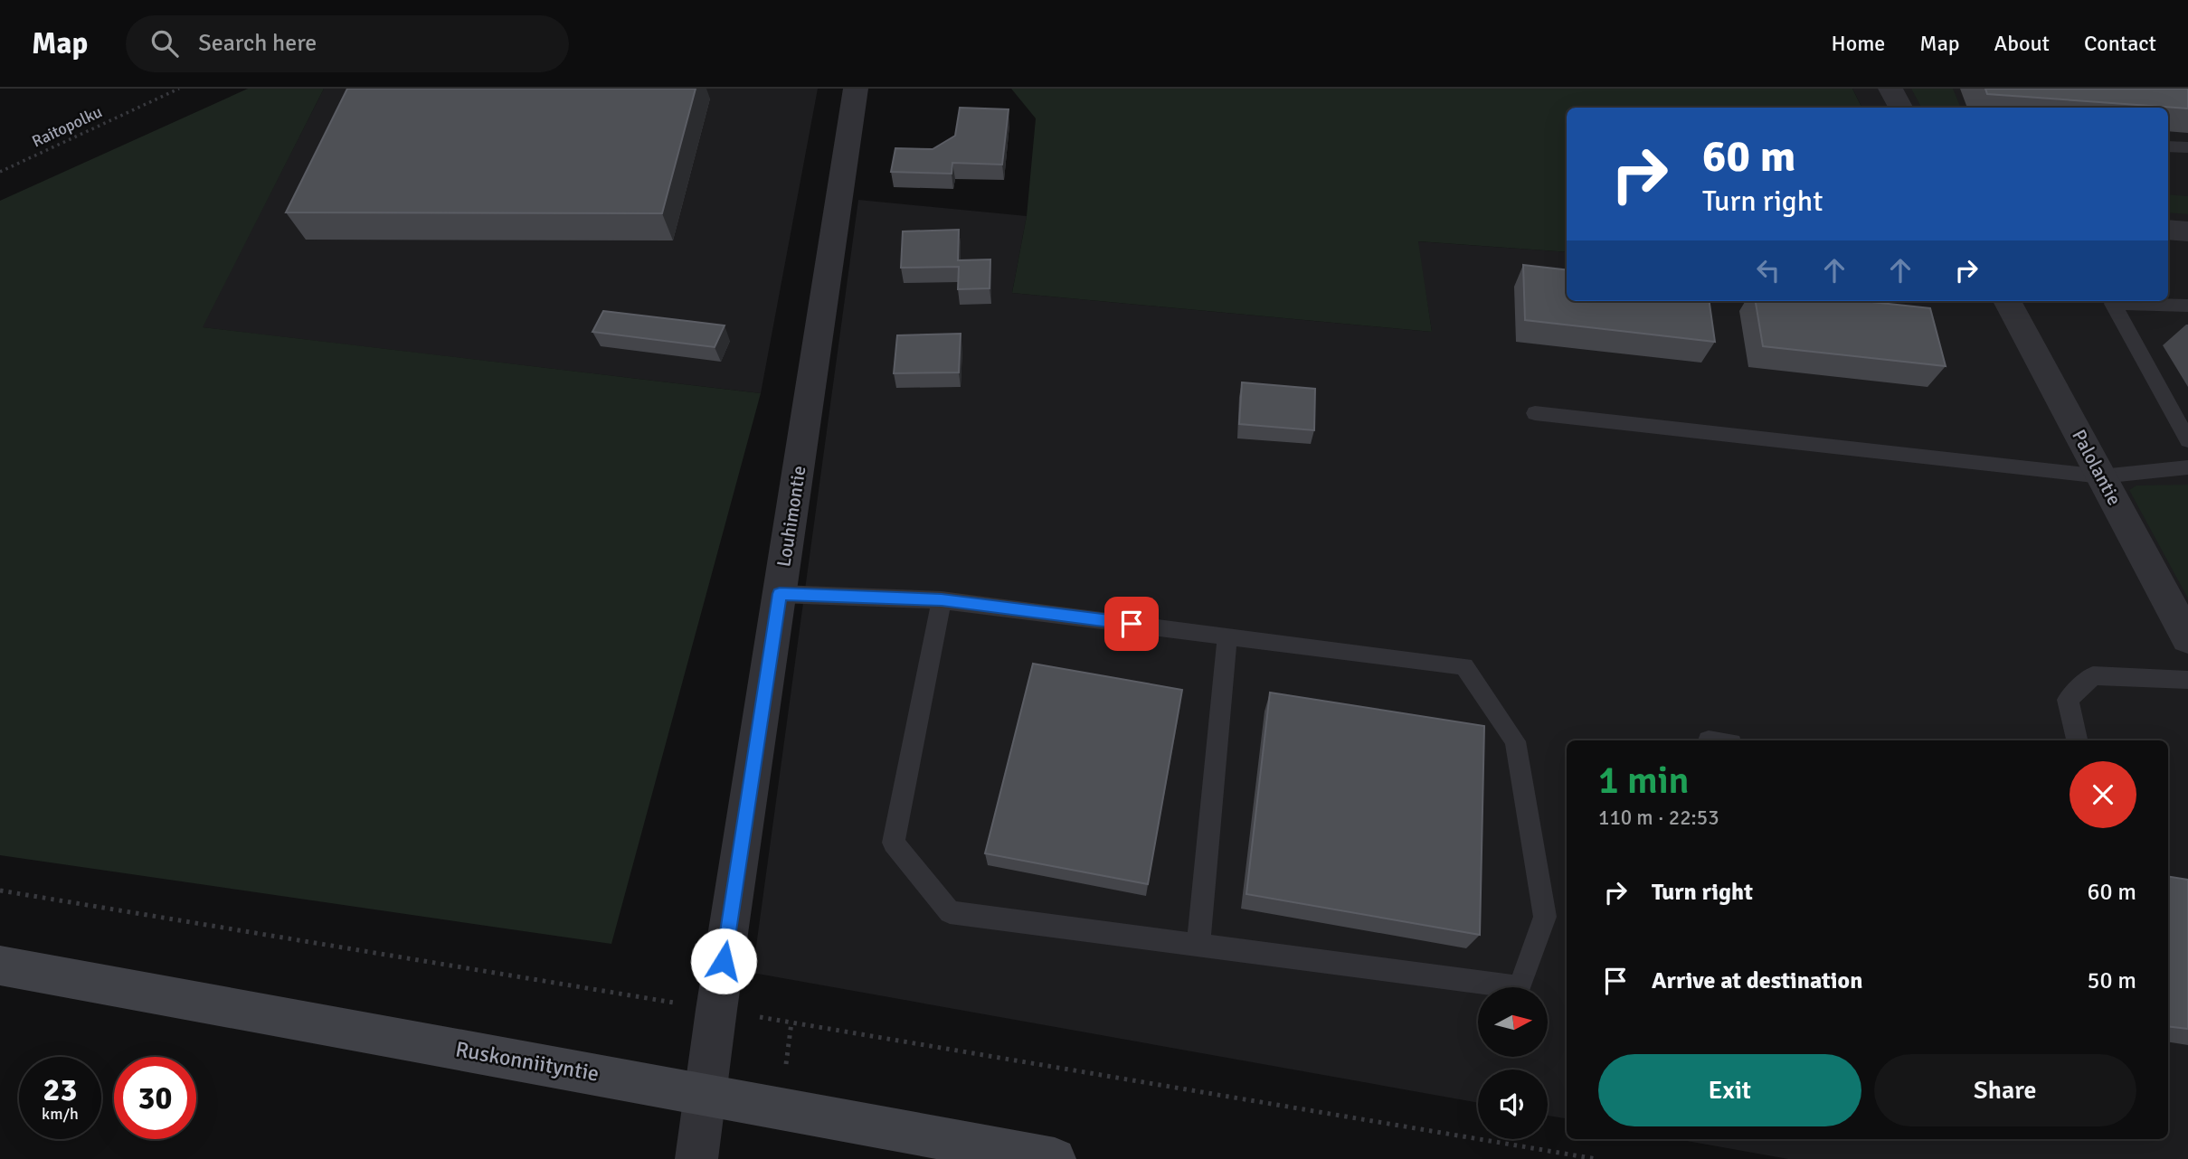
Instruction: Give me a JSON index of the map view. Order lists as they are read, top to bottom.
{
  "streets": {
    "street": ["Palolantie", "Louhimontie", "Ruskonniityntie"],
    "path": ["Raitopolku"]
  },
  "crossings": [
    ["Louhimontie", "Ruskonniityntie"]
  ],
  "north": "right",
  "page": {
    "header": "Map",
    "search": "Search here",
    "nav": [
      "Home",
      "Map",
      "About",
      "Contact"
    ],
    "turn": ["60 m", "Turn right"],
    "heading": ["1 min", "110 m · 22:53"],
    "list": [
      {
        "name": "Turn right",
        "value": "60 m"
      },
      {
        "name": "Arrive at destination",
        "value": "50 m"
      }
    ],
    "buttons": ["Exit", "Share"],
    "speed": "23 km/h",
    "limit": "30"
  }
}
